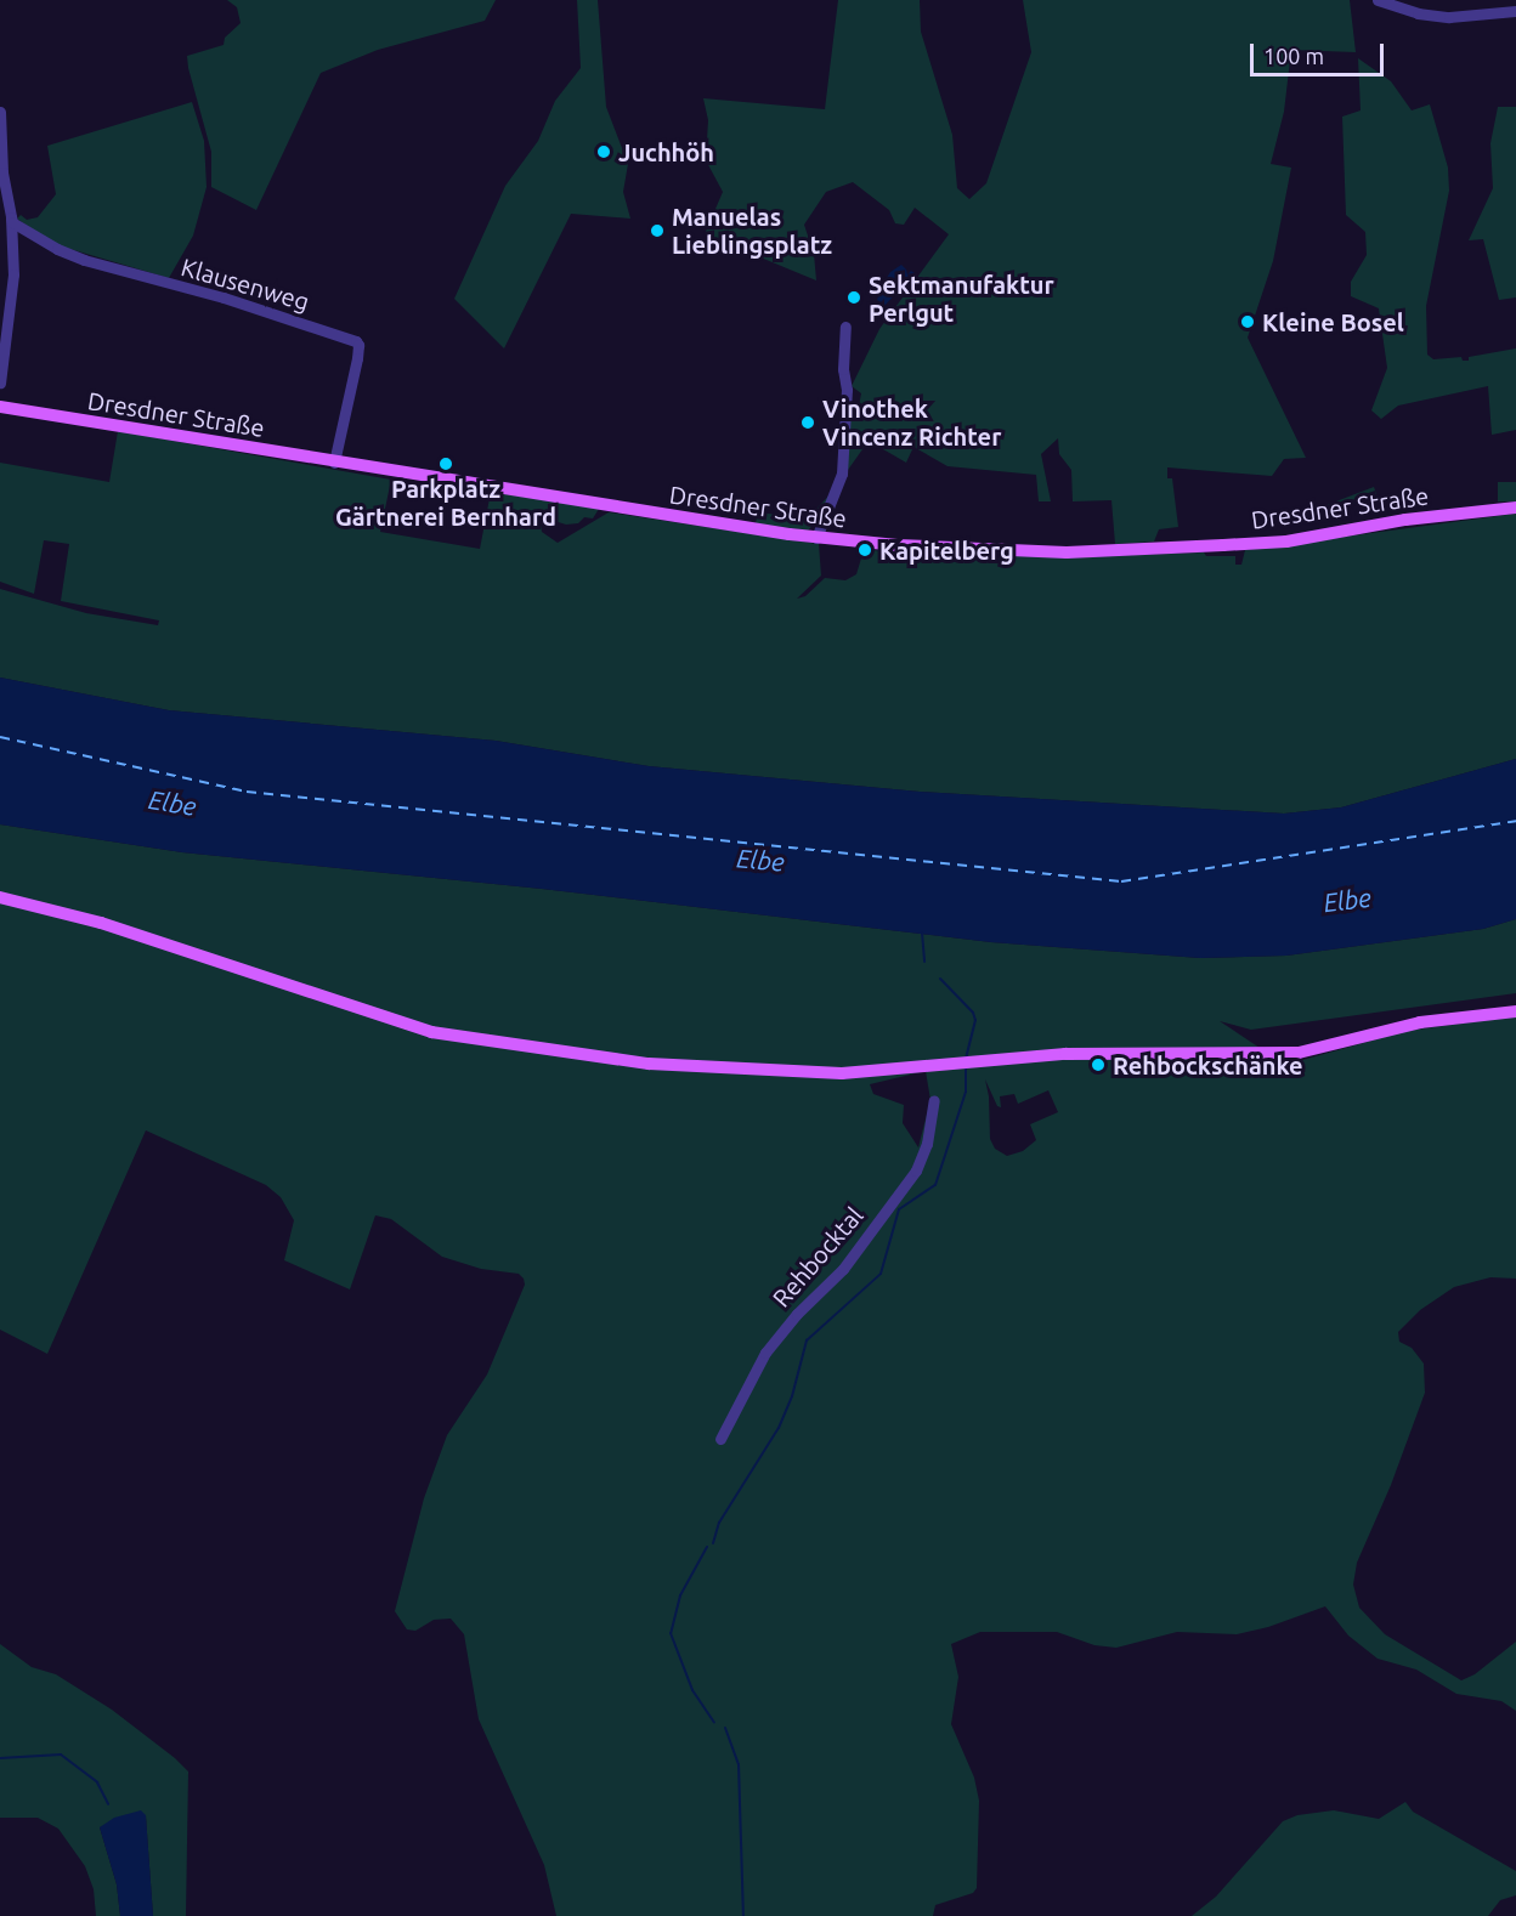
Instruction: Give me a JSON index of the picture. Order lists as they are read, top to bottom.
{
  "streets": {
    "main road": ["Dresdner Straße"],
    "street": ["Klausenweg", "Rehbocktal"]
  },
  "crossings": [
    ["Klausenweg", "Dresdner Straße"]
  ],
  "water": ["Elbe"],
  "places": [
    "Juchhöh",
    "Manuelas Lieblingsplatz",
    "Sektmanufaktur Perlgut",
    "Kleine Bosel",
    "Vinothek Vincenz Richter",
    "Parkplatz Gärtnerei Bernhard",
    "Kapitelberg",
    "Rehbockschänke"
  ],
  "scale_bar": "100 m"
}
